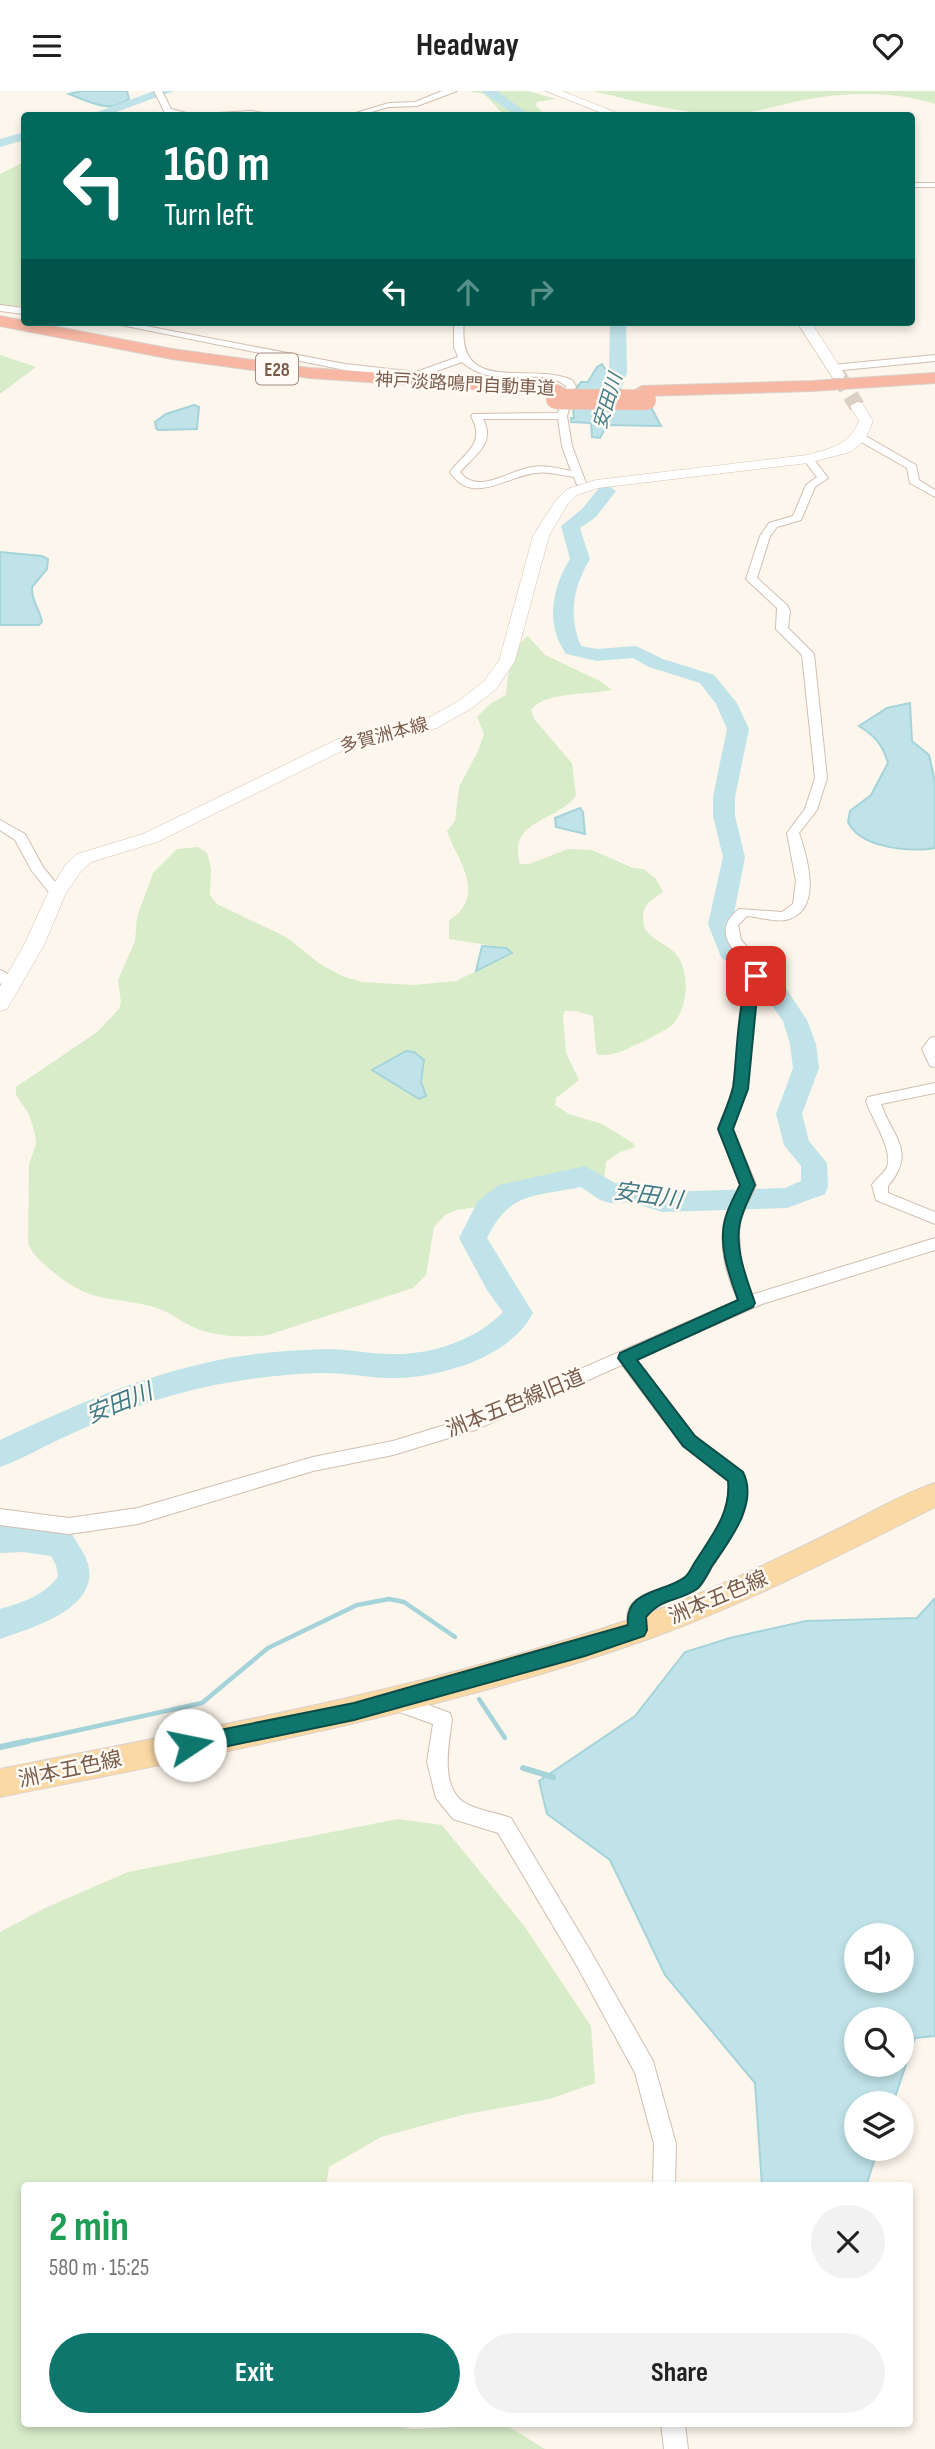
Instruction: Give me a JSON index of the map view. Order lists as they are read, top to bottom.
{
  "streets": {
    "highway": ["E28", "神戸淡路鳴門自動車道"],
    "main road": ["多賀洲本線", "洲本五色線"],
    "street": ["洲本五色線旧道"]
  },
  "water": ["安田川"],
  "page": {
    "header": "Headway",
    "turn": ["160 m", "Turn left"],
    "heading": ["2 min", "580 m · 15:25"],
    "buttons": ["Exit", "Share"]
  }
}
